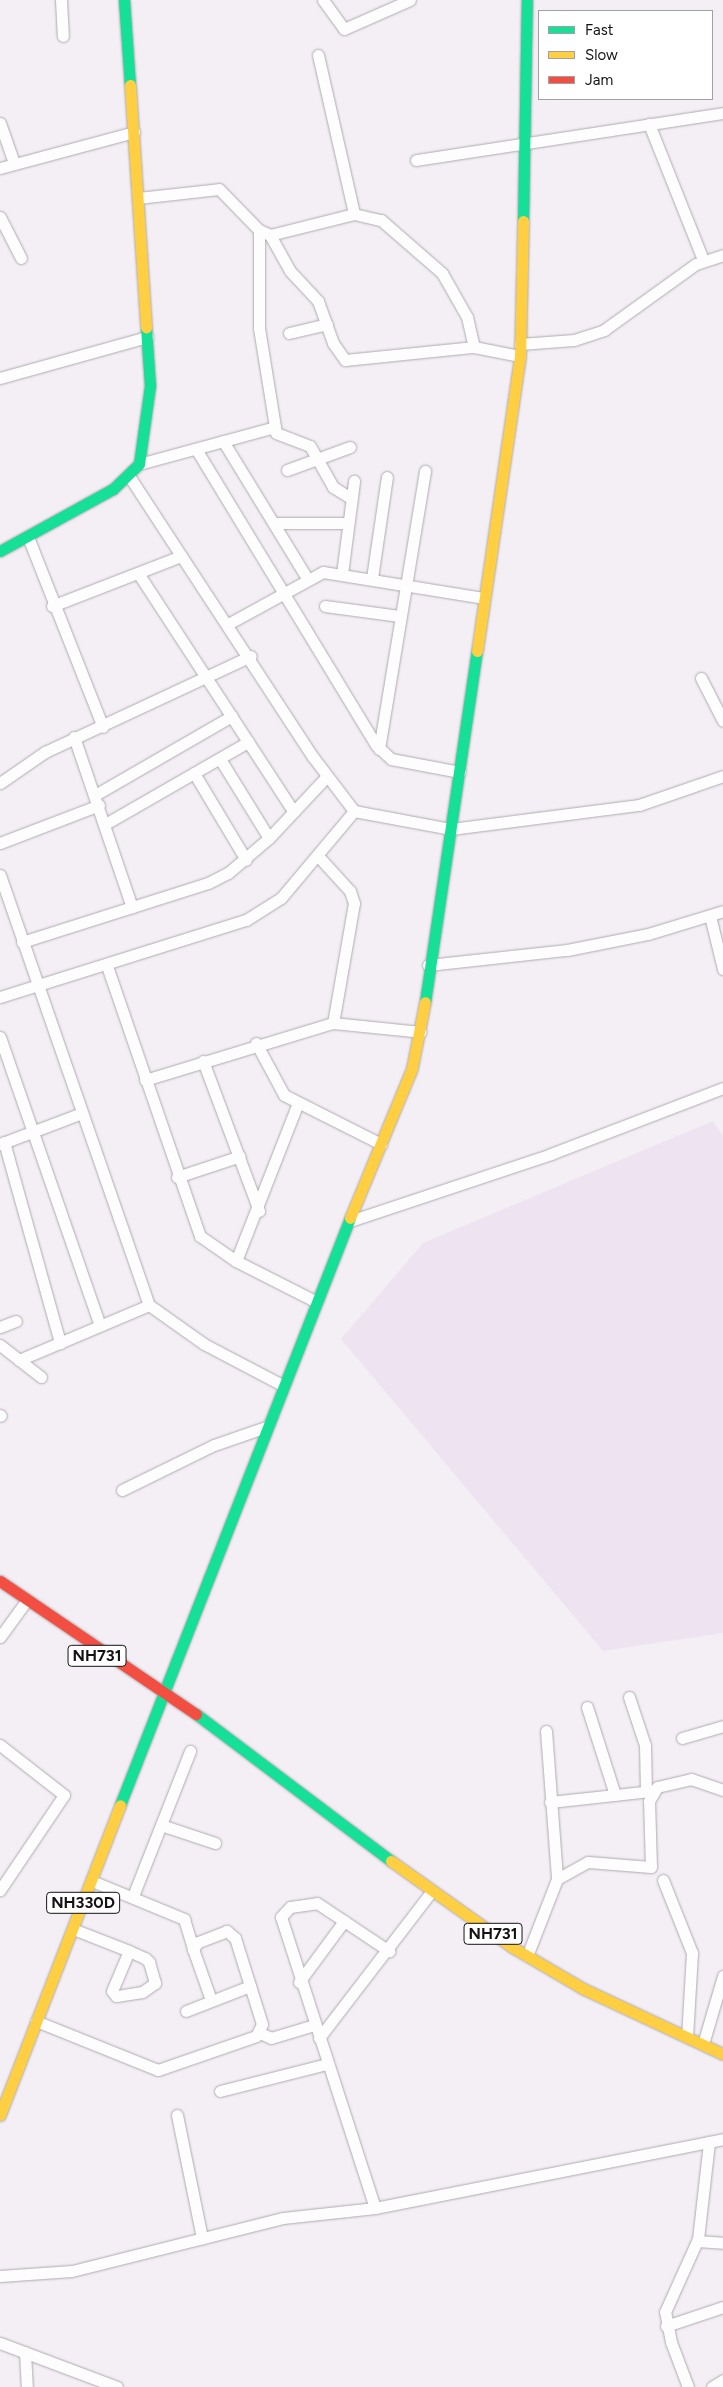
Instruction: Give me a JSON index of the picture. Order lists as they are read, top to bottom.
{
  "streets": {
    "main road": ["NH731", "NH330D"]
  },
  "crossings": [
    ["NH731", "NH330D"]
  ],
  "legend": ["Fast", "Slow", "Jam"]
}
